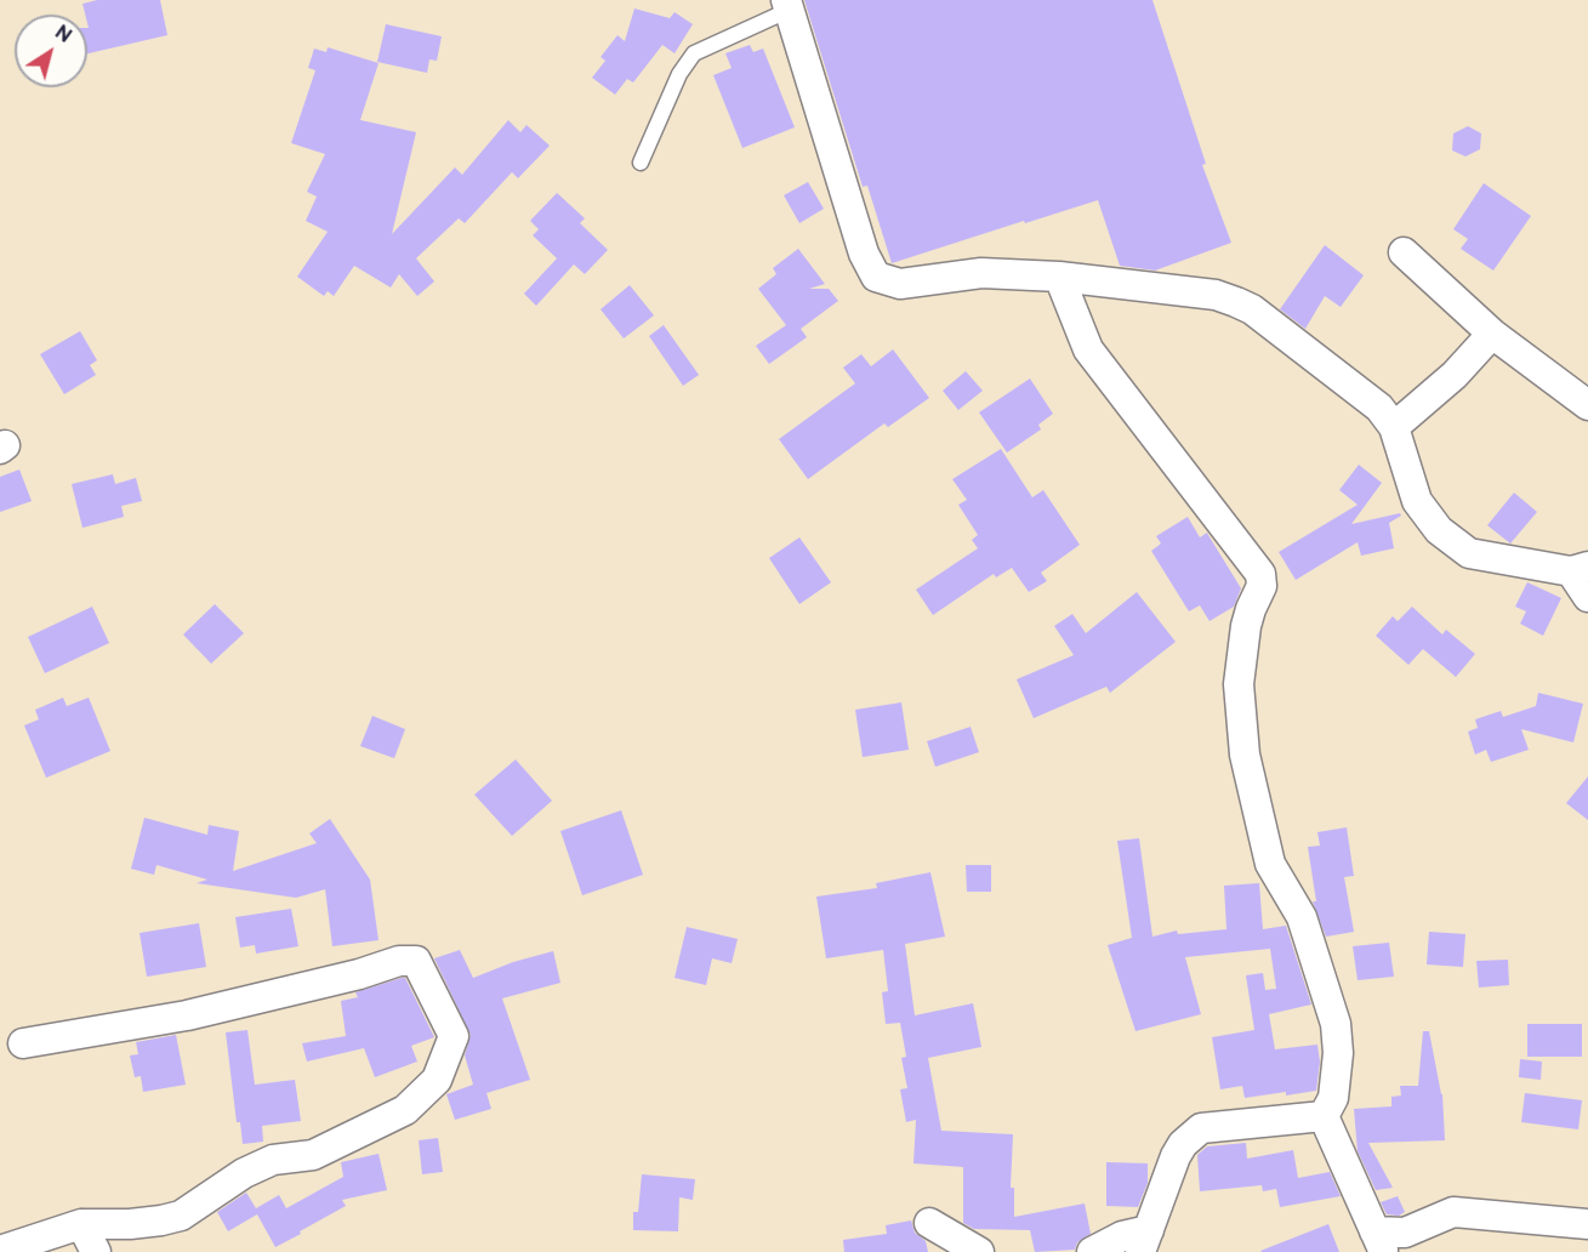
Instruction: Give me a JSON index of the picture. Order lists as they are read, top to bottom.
{
  "north": "top right"
}
